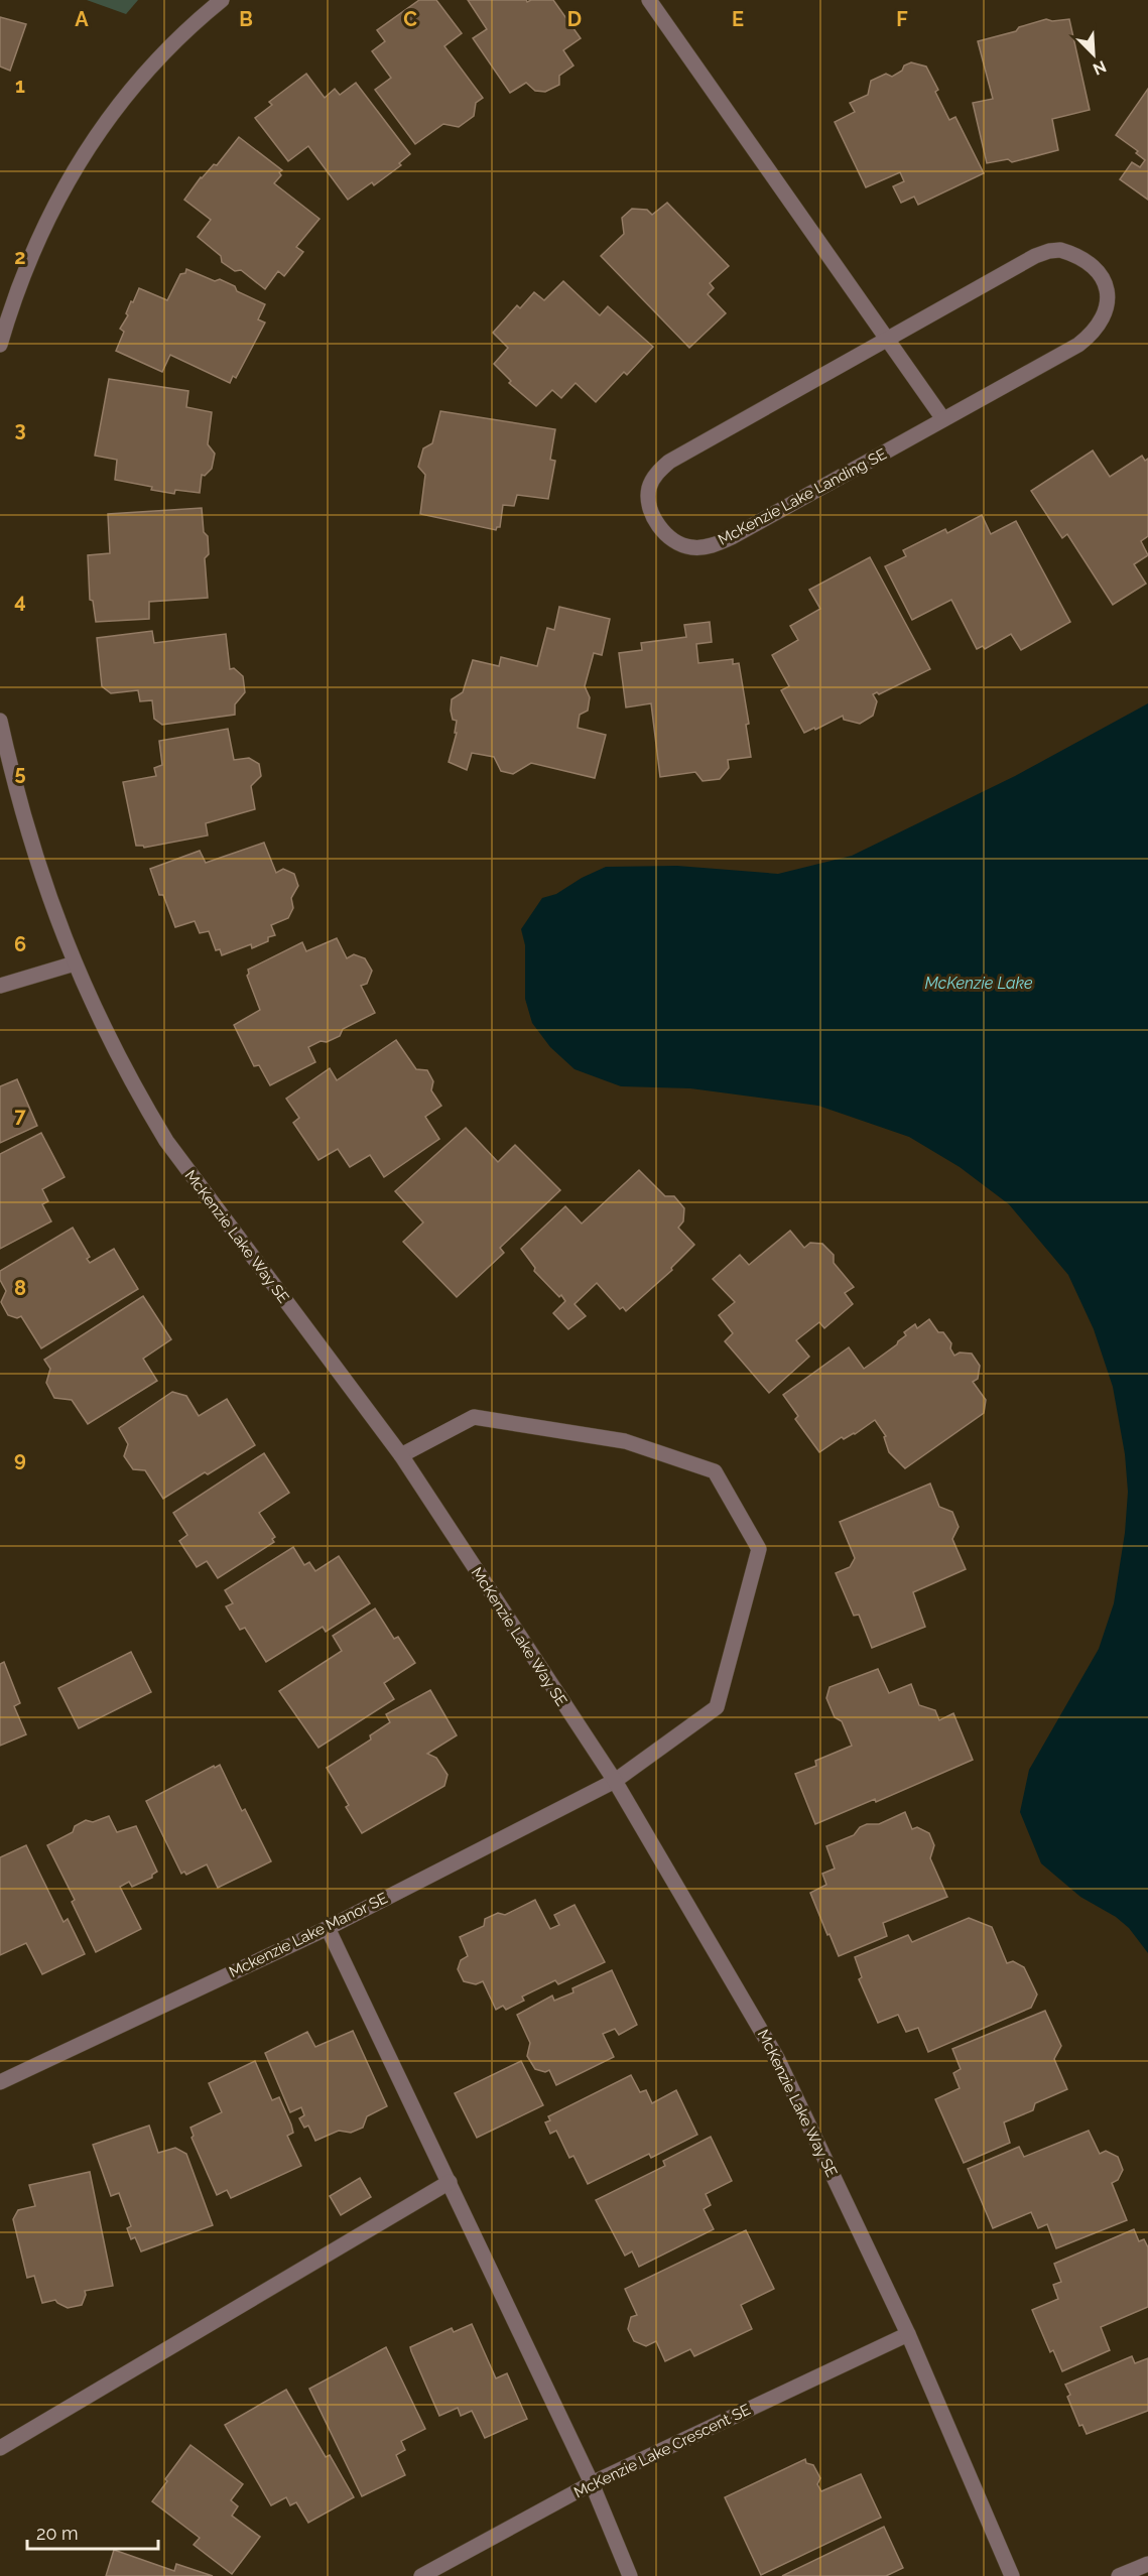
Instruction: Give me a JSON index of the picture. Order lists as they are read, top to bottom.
{
  "streets": {
    "street": [
      "McKenzie Lake Landing SE",
      "McKenzie Lake Way SE",
      "Mckenzie Lake Manor SE",
      "McKenzie Lake Crescent SE"
    ]
  },
  "crossings": [
    ["McKenzie Lake Way SE", "Mckenzie Lake Manor SE"],
    ["McKenzie Lake Way SE", "McKenzie Lake Crescent SE"]
  ],
  "water": ["McKenzie Lake"],
  "scale_bar": "20 m",
  "north": "bottom right",
  "grid": {
    "columns": [
      "A",
      "B",
      "C",
      "D",
      "E",
      "F"
    ],
    "rows": [
      "1",
      "2",
      "3",
      "4",
      "5",
      "6",
      "7",
      "8",
      "9"
    ]
  }
}
